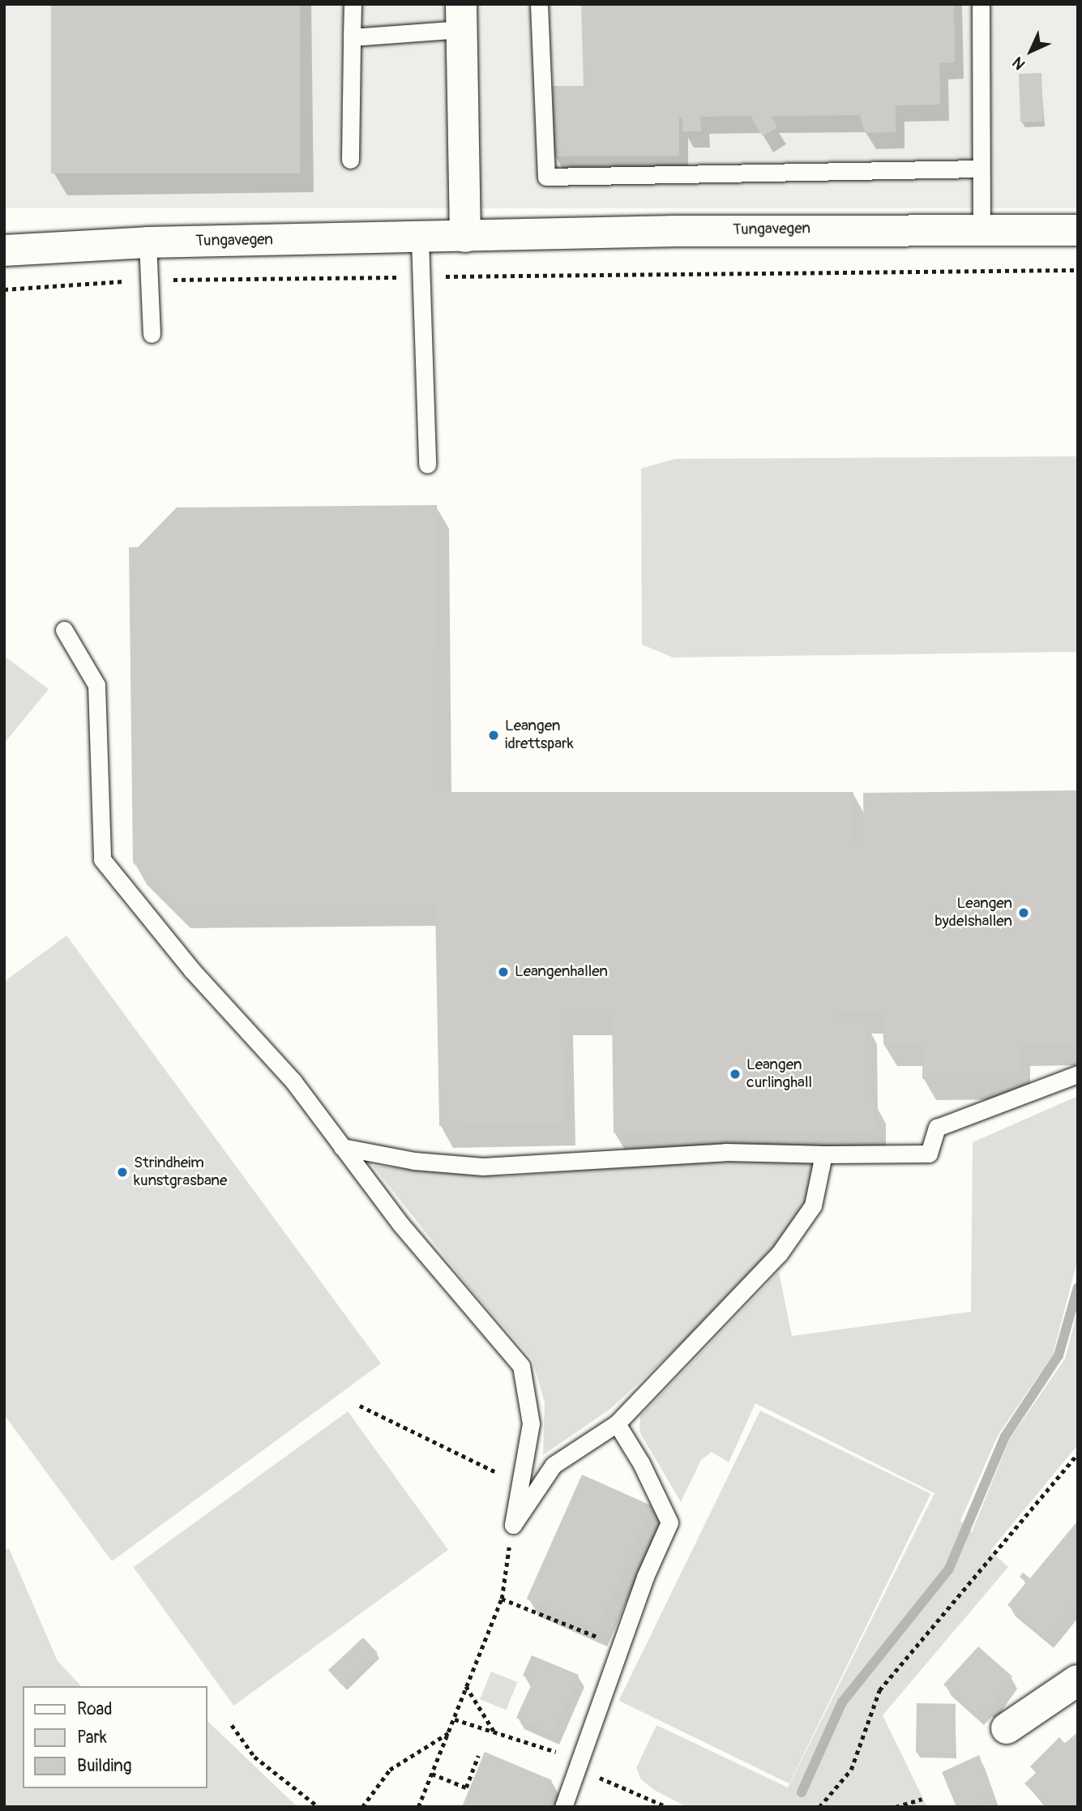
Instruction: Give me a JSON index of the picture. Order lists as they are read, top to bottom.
{
  "streets": {
    "street": ["Tungavegen"]
  },
  "places": [
    "Leangen idrettspark",
    "Leangen bydelshallen",
    "Leangenhallen",
    "Leangen curlinghall",
    "Strindheim kunstgrasbane"
  ],
  "legend": ["Road", "Park", "Building"],
  "north": "bottom left"
}
